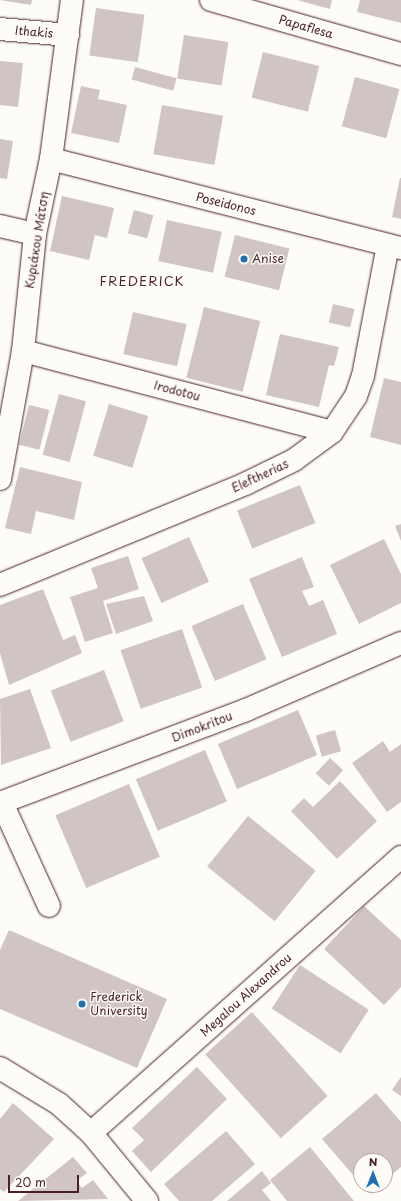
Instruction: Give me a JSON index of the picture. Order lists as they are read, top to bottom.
{
  "streets": {
    "street": [
      "Papaflesa",
      "Ithakis",
      "Poseidonos",
      "Κυριάκου Μάτση",
      "Irodotou",
      "Eleftherias",
      "Dimokritou",
      "Megalou Alexandrou"
    ]
  },
  "crossings": [
    ["Ithakis", "Κυριάκου Μάτση"],
    ["Poseidonos", "Κυριάκου Μάτση"],
    ["Poseidonos", "Eleftherias"],
    ["Κυριάκου Μάτση", "Irodotou"],
    ["Irodotou", "Eleftherias"]
  ],
  "districts": ["FREDERICK"],
  "places": ["Anise", "Frederick University"],
  "scale_bar": "20 m",
  "north": "top"
}
